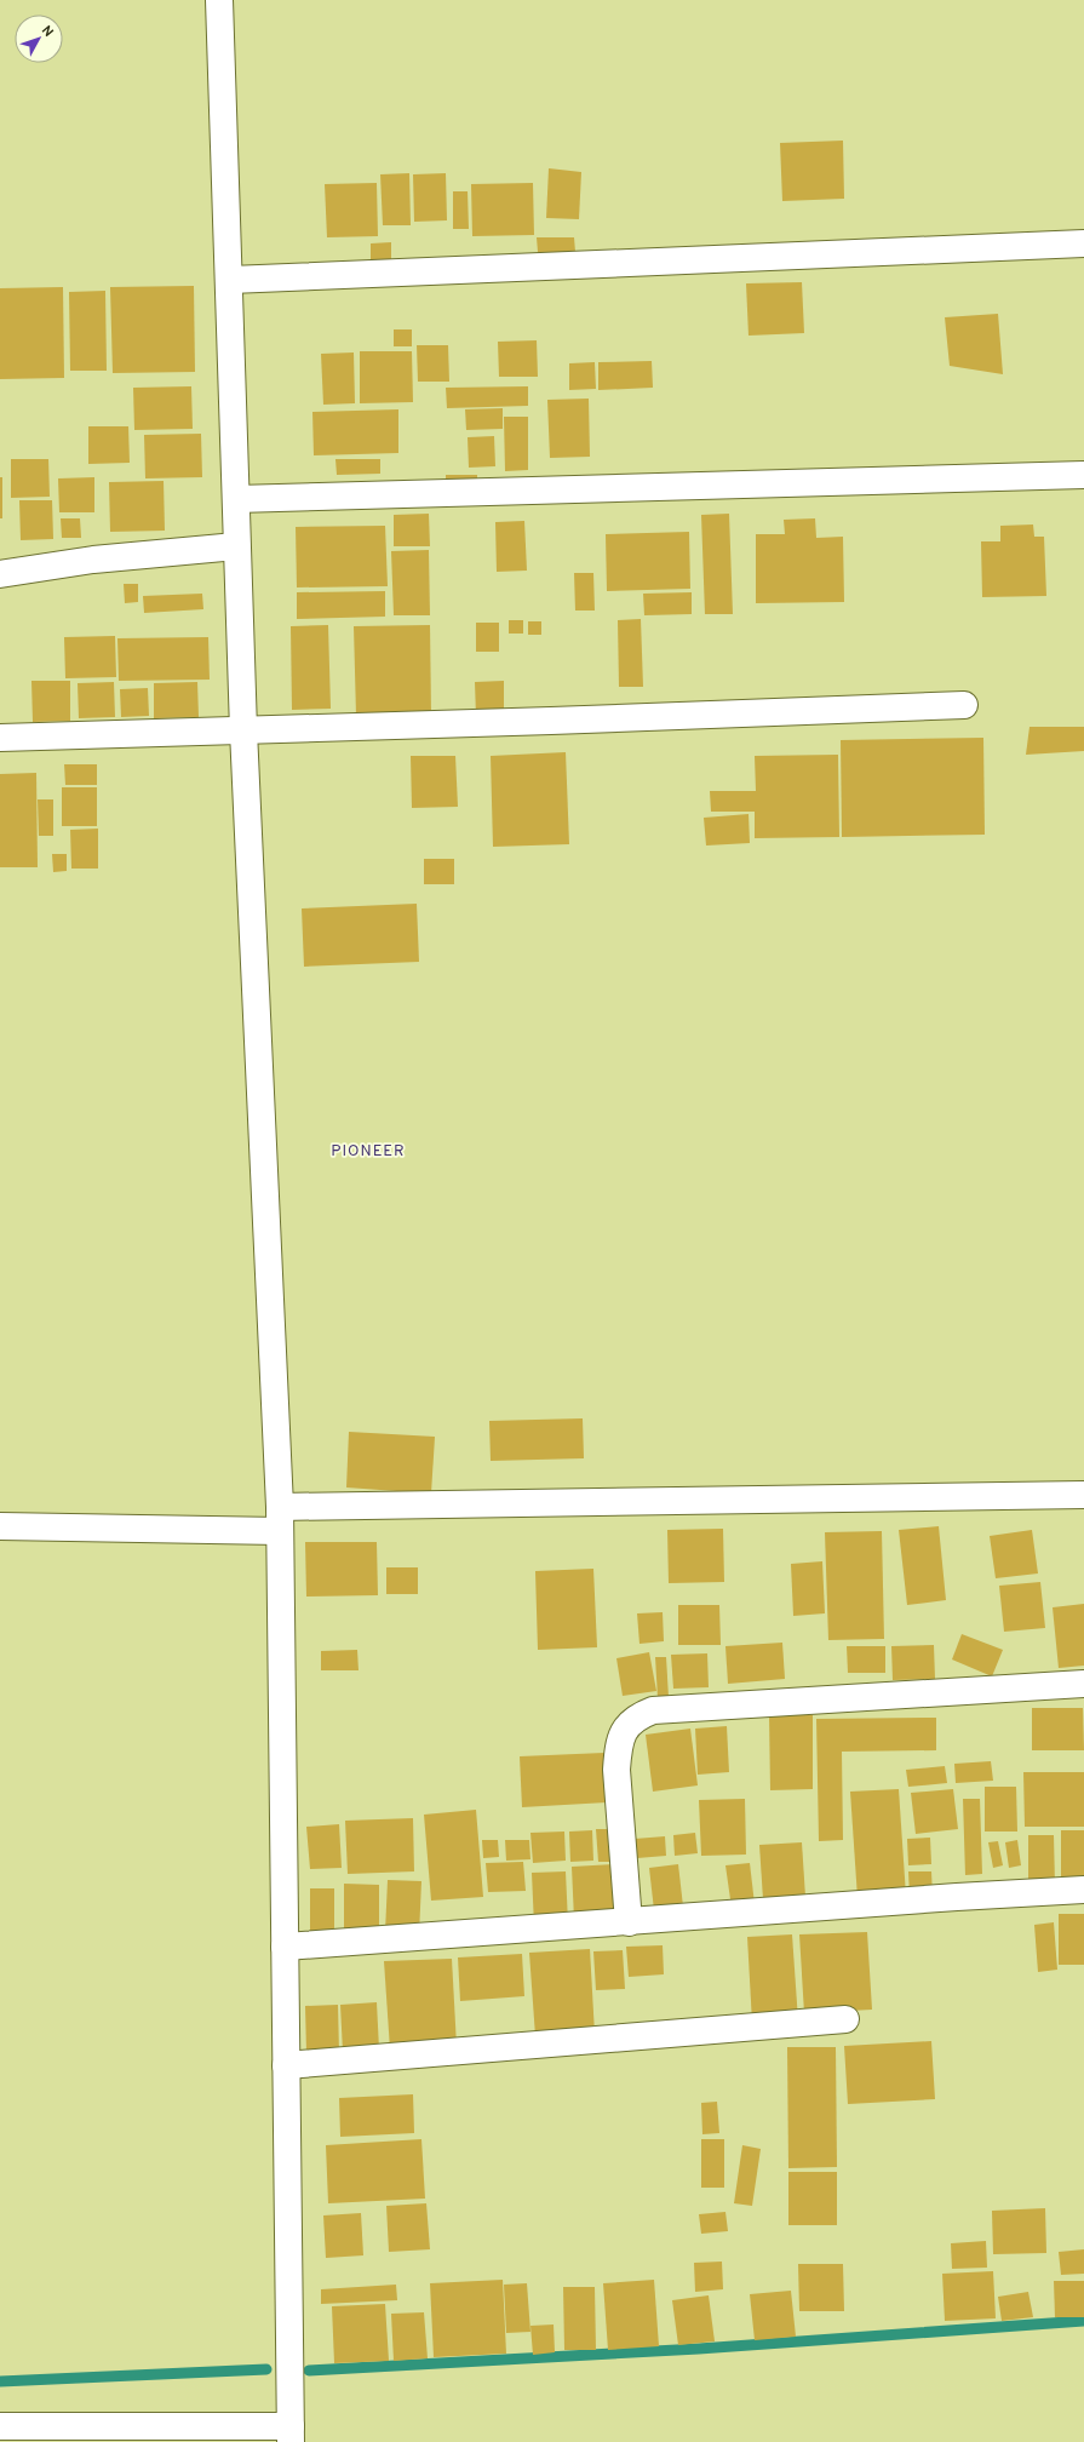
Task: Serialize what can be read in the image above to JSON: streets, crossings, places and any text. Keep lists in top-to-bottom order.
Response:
{
  "districts": ["PIONEER"],
  "north": "top right"
}
